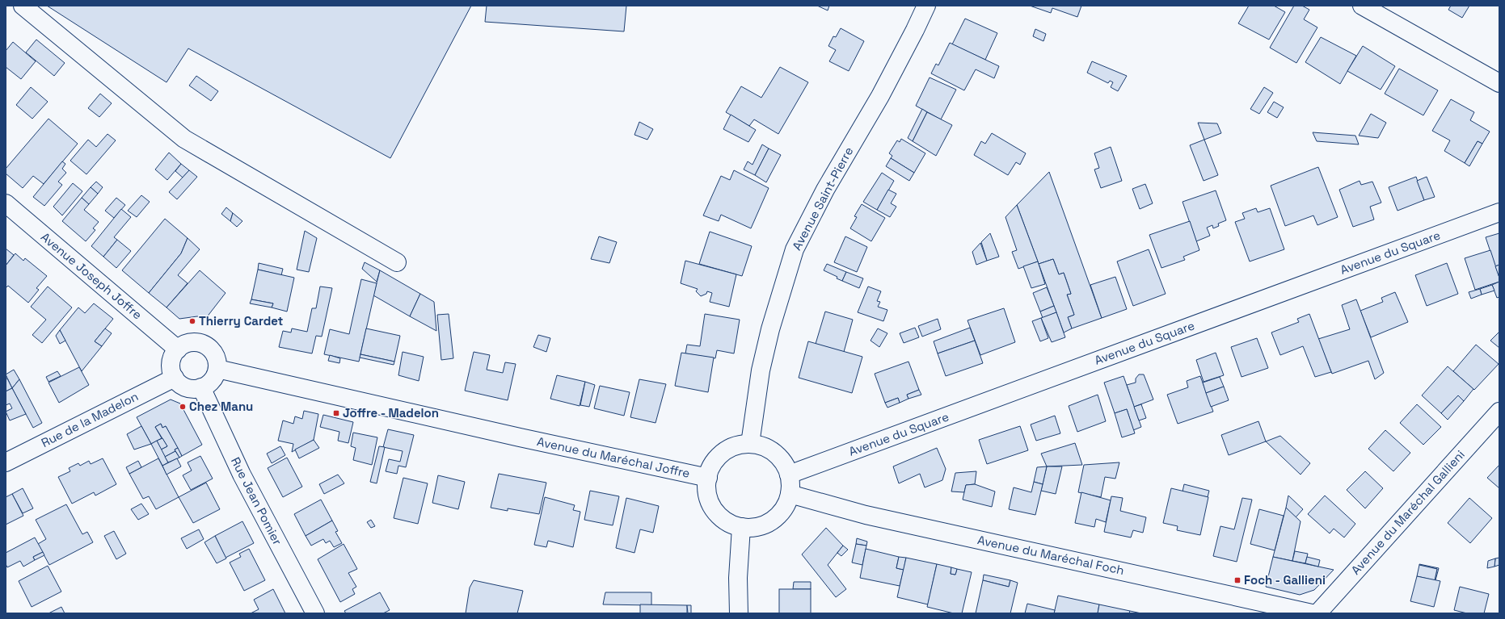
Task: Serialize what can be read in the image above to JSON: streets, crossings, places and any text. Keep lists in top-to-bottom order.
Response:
{
  "streets": {
    "street": [
      "Avenue Saint-Pierre",
      "Avenue du Square",
      "Avenue Joseph Joffre",
      "Rue de la Madelon",
      "Avenue du Maréchal Joffre",
      "Rue Jean Pomier",
      "Avenue du Maréchal Gallieni",
      "Avenue du Maréchal Foch"
    ]
  },
  "crossings": [
    ["Avenue Saint-Pierre", "Avenue du Square"],
    ["Avenue Saint-Pierre", "Avenue du Maréchal Joffre"],
    ["Avenue Saint-Pierre", "Avenue du Maréchal Foch"],
    ["Avenue du Square", "Avenue du Maréchal Joffre"],
    ["Avenue du Square", "Avenue du Maréchal Foch"],
    ["Avenue Joseph Joffre", "Rue de la Madelon"],
    ["Avenue Joseph Joffre", "Avenue du Maréchal Joffre"],
    ["Avenue Joseph Joffre", "Rue Jean Pomier"],
    ["Rue de la Madelon", "Avenue du Maréchal Joffre"],
    ["Rue de la Madelon", "Rue Jean Pomier"],
    ["Avenue du Maréchal Joffre", "Rue Jean Pomier"],
    ["Avenue du Maréchal Joffre", "Avenue du Maréchal Foch"]
  ],
  "places": {
    "other": ["Thierry Cardet", "Chez Manu"],
    "transit": ["Joffre - Madelon", "Foch - Gallieni"]
  }
}
